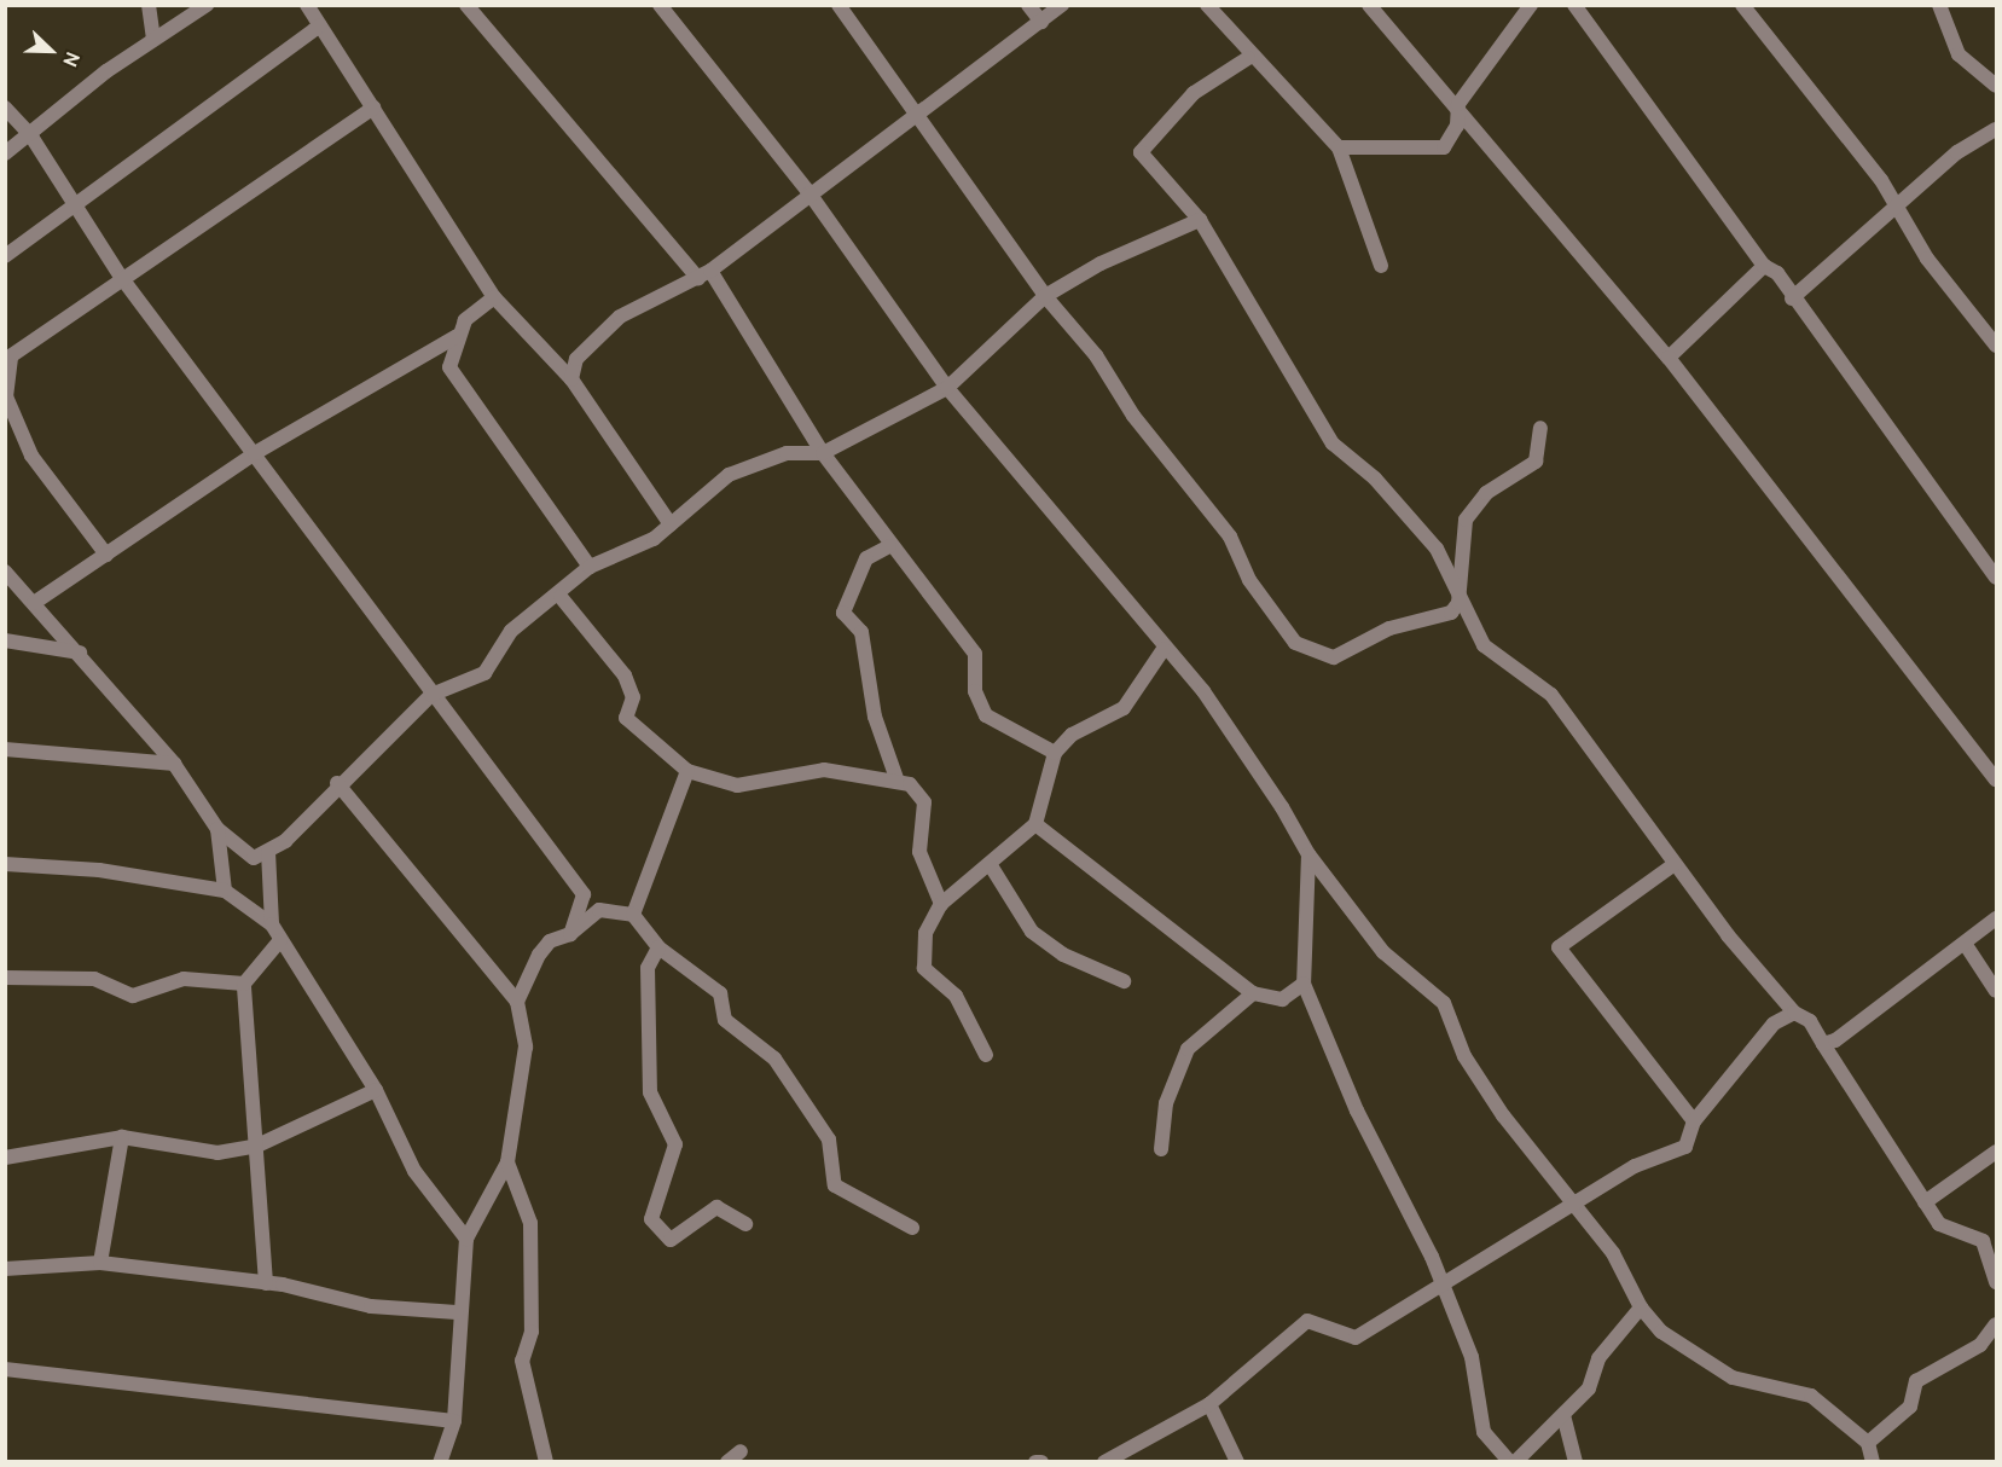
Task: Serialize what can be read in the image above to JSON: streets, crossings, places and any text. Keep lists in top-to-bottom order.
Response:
{
  "north": "bottom right"
}
